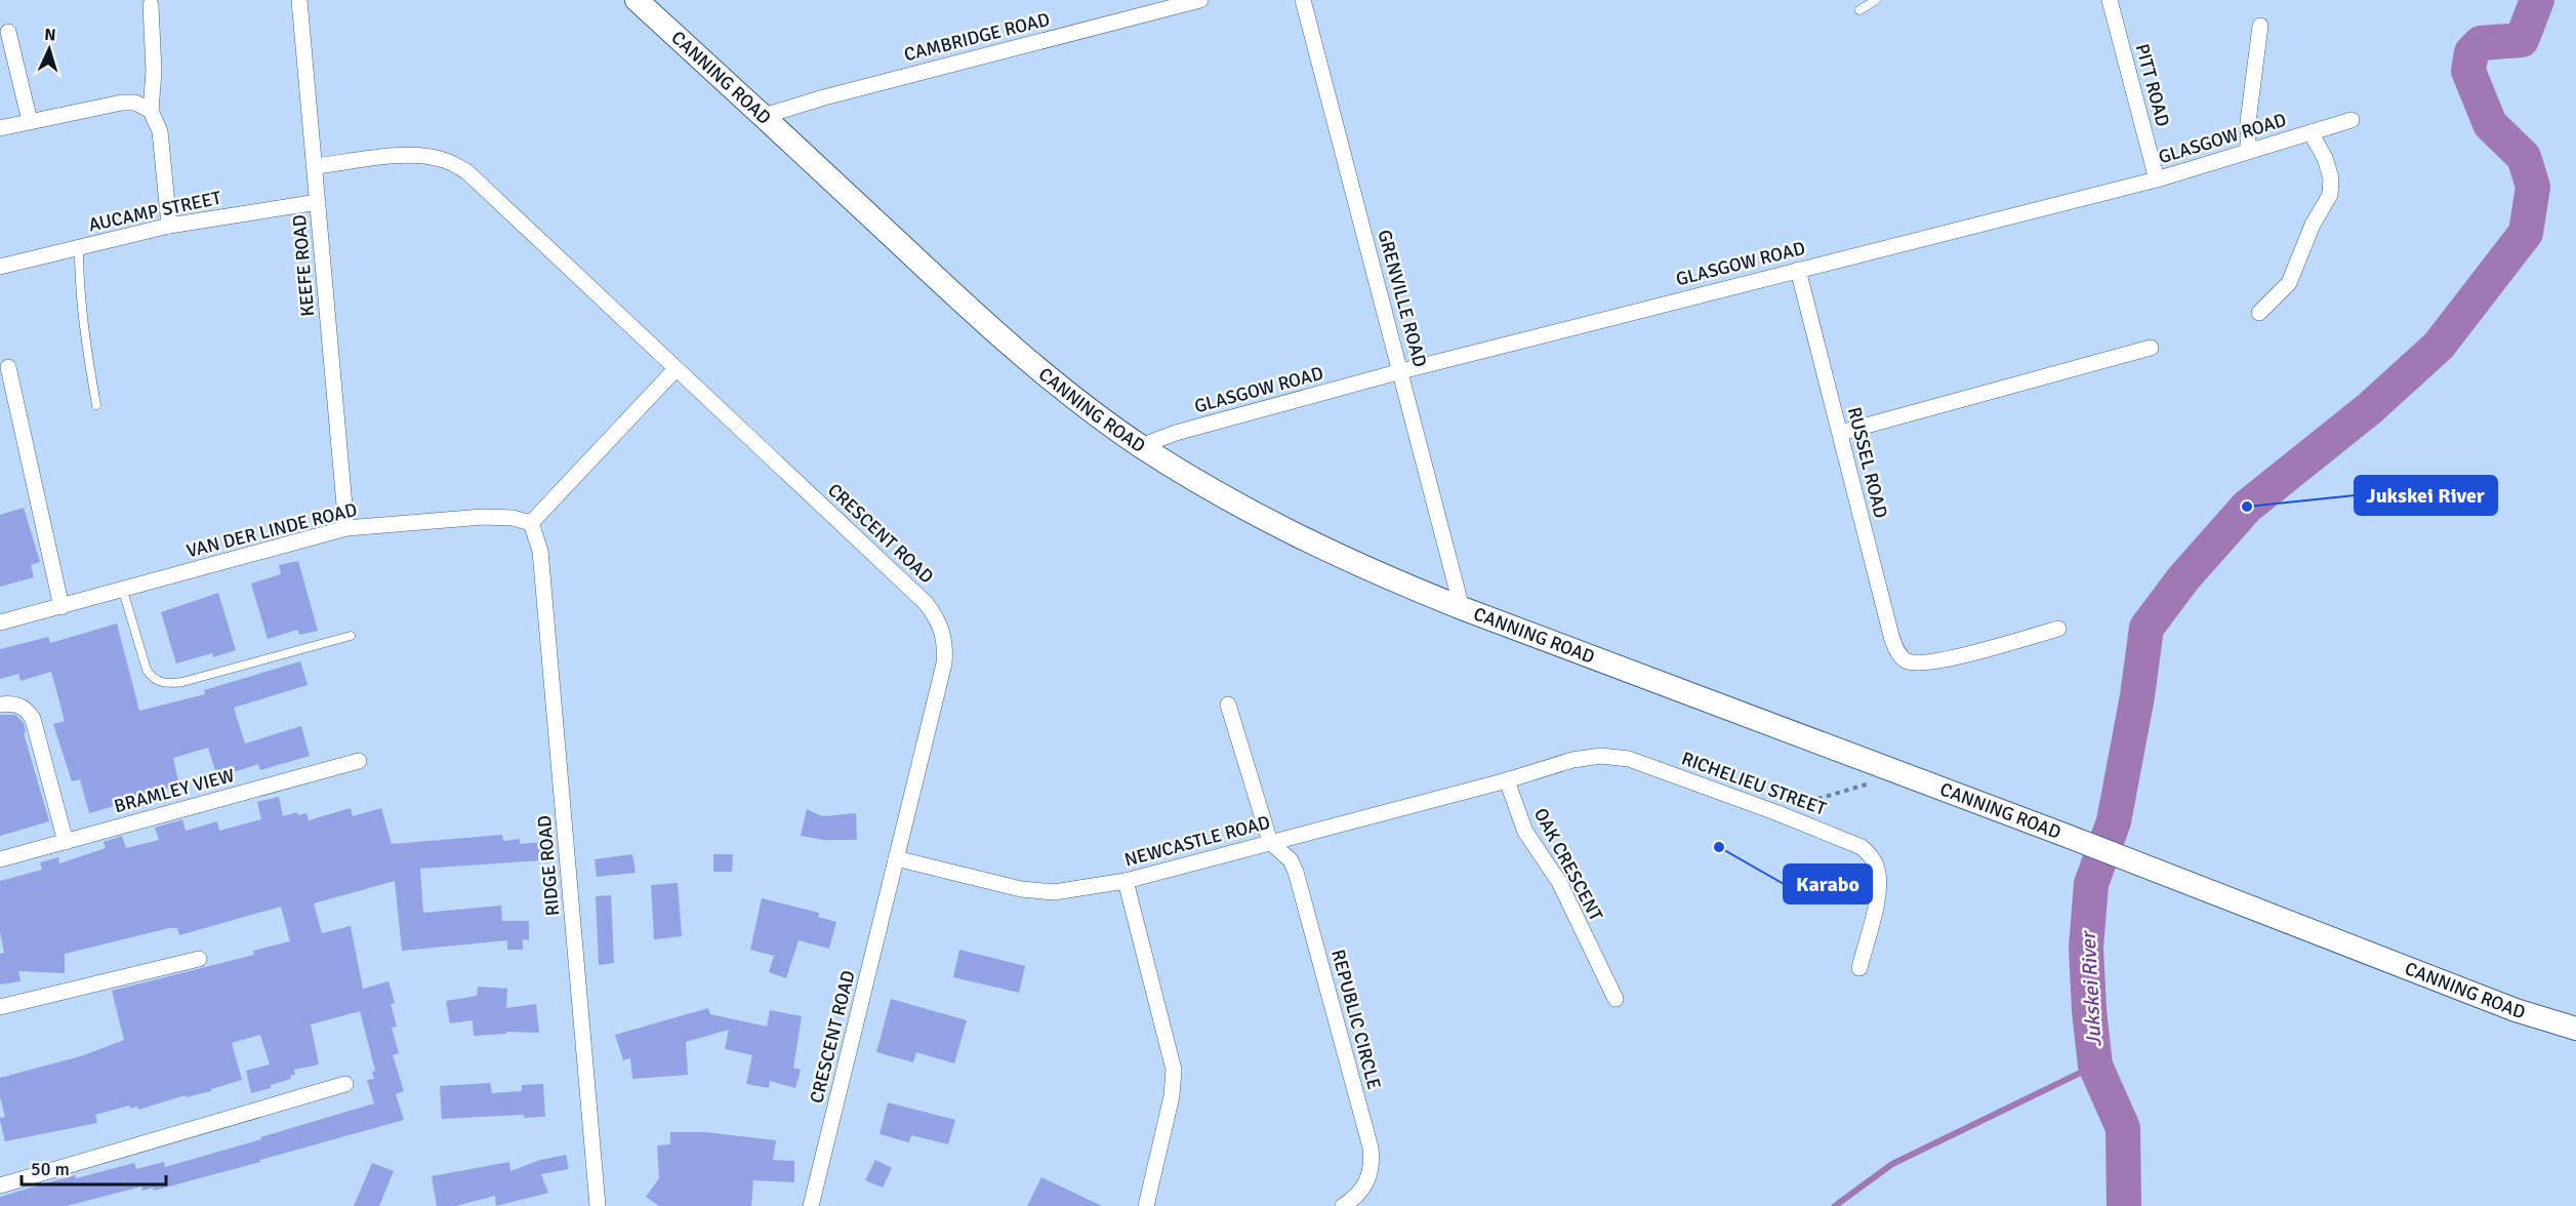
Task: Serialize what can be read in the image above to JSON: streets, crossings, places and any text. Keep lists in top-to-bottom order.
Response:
{
  "streets": {
    "main road": ["CANNING ROAD"],
    "street": [
      "CAMBRIDGE ROAD",
      "PITT ROAD",
      "GLASGOW ROAD",
      "AUCAMP STREET",
      "KEEFE ROAD",
      "GRENVILLE ROAD",
      "RUSSEL ROAD",
      "VAN DER LINDE ROAD",
      "CRESCENT ROAD",
      "RICHELIEU STREET",
      "BRAMLEY VIEW",
      "NEWCASTLE ROAD",
      "OAK CRESCENT",
      "RIDGE ROAD",
      "REPUBLIC CIRCLE"
    ]
  },
  "crossings": [
    ["CAMBRIDGE ROAD", "CANNING ROAD"],
    ["CANNING ROAD", "GLASGOW ROAD"],
    ["CANNING ROAD", "GRENVILLE ROAD"],
    ["PITT ROAD", "GLASGOW ROAD"],
    ["GLASGOW ROAD", "GRENVILLE ROAD"],
    ["GLASGOW ROAD", "RUSSEL ROAD"],
    ["AUCAMP STREET", "KEEFE ROAD"],
    ["KEEFE ROAD", "VAN DER LINDE ROAD"],
    ["KEEFE ROAD", "CRESCENT ROAD"],
    ["VAN DER LINDE ROAD", "RIDGE ROAD"],
    ["CRESCENT ROAD", "NEWCASTLE ROAD"],
    ["RICHELIEU STREET", "NEWCASTLE ROAD"],
    ["RICHELIEU STREET", "OAK CRESCENT"],
    ["NEWCASTLE ROAD", "OAK CRESCENT"],
    ["NEWCASTLE ROAD", "REPUBLIC CIRCLE"]
  ],
  "water": ["Jukskei River"],
  "places": ["Jukskei River", "Karabo"],
  "scale_bar": "50 m",
  "north": "top"
}
